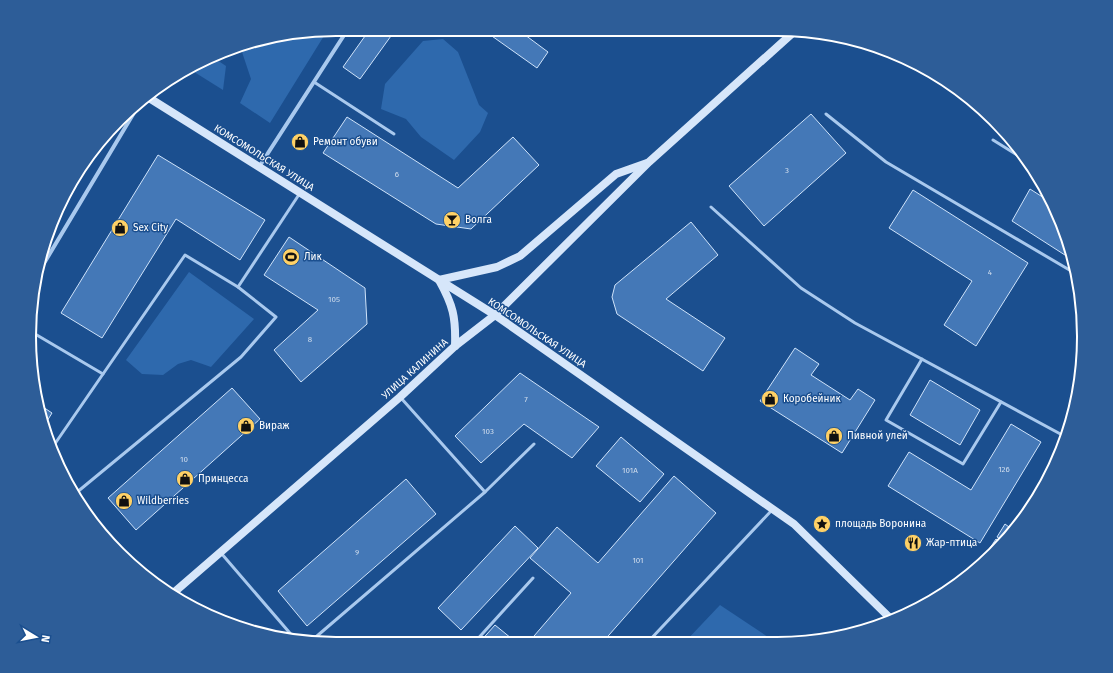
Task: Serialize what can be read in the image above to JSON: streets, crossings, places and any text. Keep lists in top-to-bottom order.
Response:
{
  "streets": {
    "main road": ["КОМСОМОЛЬСКАЯ УЛИЦА", "УЛИЦА КАЛИНИНА"]
  },
  "crossings": [
    ["КОМСОМОЛЬСКАЯ УЛИЦА", "УЛИЦА КАЛИНИНА"]
  ],
  "places": {
    "shop": [
      "Ремонт обуви",
      "Sex City",
      "Коробейник",
      "Вираж",
      "Пивной улей",
      "Принцесса",
      "Wildberries"
    ],
    "bar": ["Волга"],
    "sports": ["Лик"],
    "place": ["площадь Воронина"],
    "restaurant": ["Жар-птица"]
  },
  "house_numbers": [
    "3",
    "6",
    "4",
    "105",
    "8",
    "7",
    "103",
    "10",
    "126",
    "101А",
    "9",
    "101"
  ],
  "north": "right"
}
